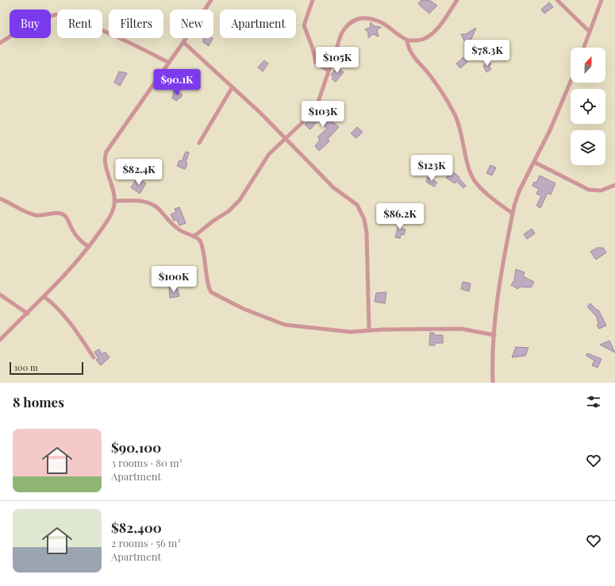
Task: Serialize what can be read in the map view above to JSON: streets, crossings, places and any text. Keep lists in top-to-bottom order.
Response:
{
  "scale_bar": "100 m",
  "north": "top",
  "page": {
    "chip": [
      "Buy",
      "Rent",
      "Filters",
      "New",
      "Apartment"
    ],
    "price": [
      "$78.3K",
      "$105K",
      "$90.1K",
      "$103K",
      "$123K",
      "$82.4K",
      "$86.2K",
      "$100K"
    ],
    "scale": "100 m",
    "heading": "8 homes",
    "list": [
      {
        "name": "$90,100",
        "note": "3 rooms · 80 m² · Apartment"
      },
      {
        "name": "$82,400",
        "note": "2 rooms · 56 m² · Apartment"
      }
    ]
  }
}
